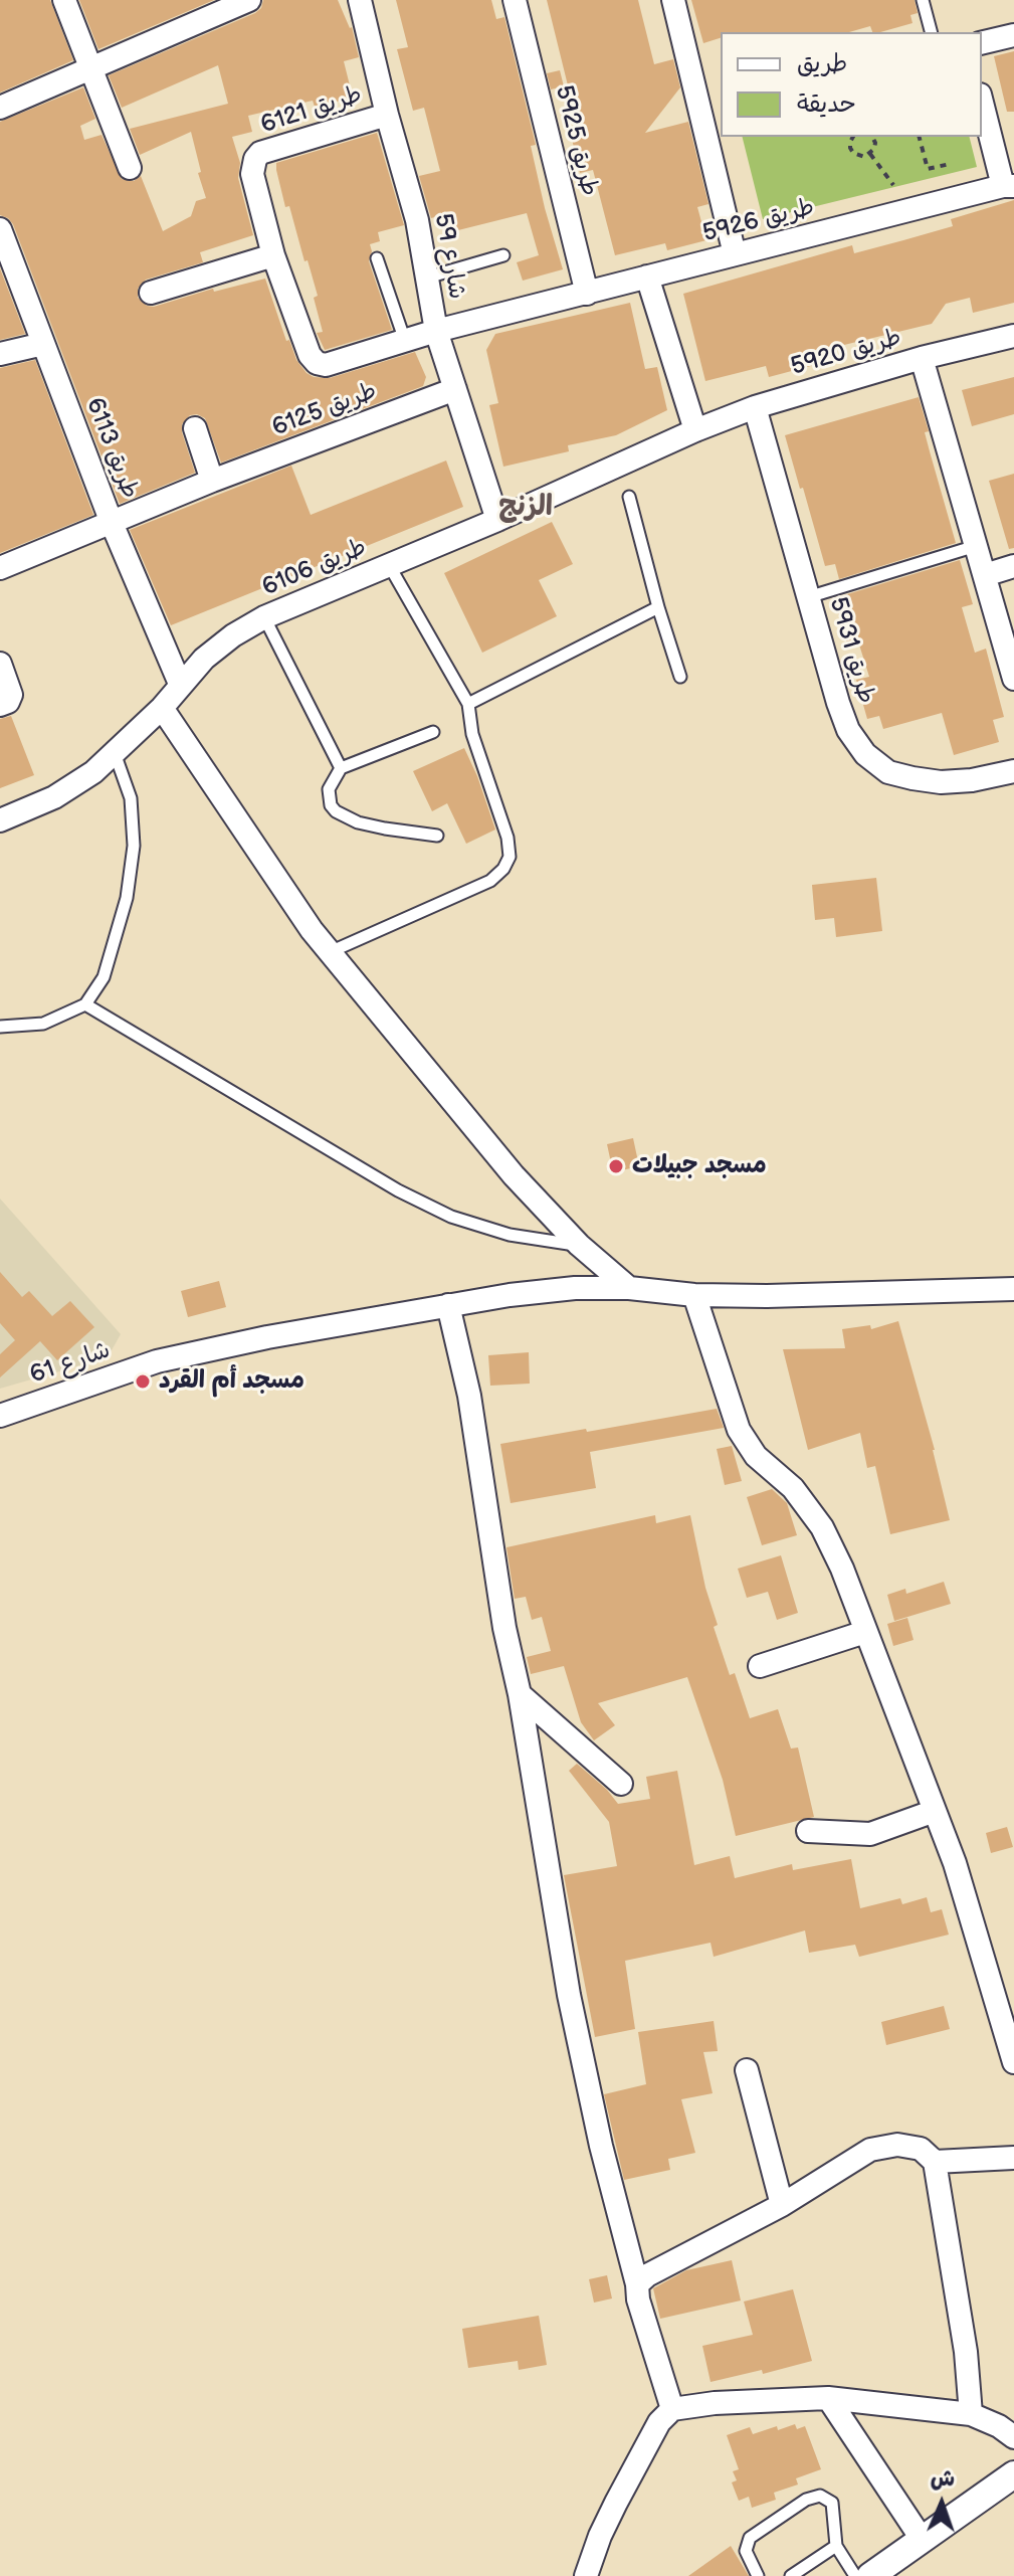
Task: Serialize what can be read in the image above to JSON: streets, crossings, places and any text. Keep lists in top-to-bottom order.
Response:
{
  "streets": {
    "street": [
      "طريق 6121",
      "طريق 5925",
      "طريق 5926",
      "شارع 59",
      "طريق 5920",
      "طريق 6125",
      "طريق 6113",
      "طريق 6106",
      "طريق 5931",
      "شارع 61"
    ]
  },
  "crossings": [
    ["طريق 6121", "طريق 5926"],
    ["طريق 6121", "شارع 59"],
    ["طريق 5925", "طريق 5926"],
    ["طريق 5926", "شارع 59"],
    ["شارع 59", "طريق 6125"],
    ["شارع 59", "طريق 6106"],
    ["طريق 5920", "طريق 6106"],
    ["طريق 5920", "طريق 5931"],
    ["طريق 6125", "طريق 6113"],
    ["طريق 6113", "طريق 6106"]
  ],
  "districts": ["الزنج"],
  "places": ["مسجد جبيلات", "مسجد أم القرد"],
  "legend": ["طريق", "حديقة"],
  "north": "top"
}
